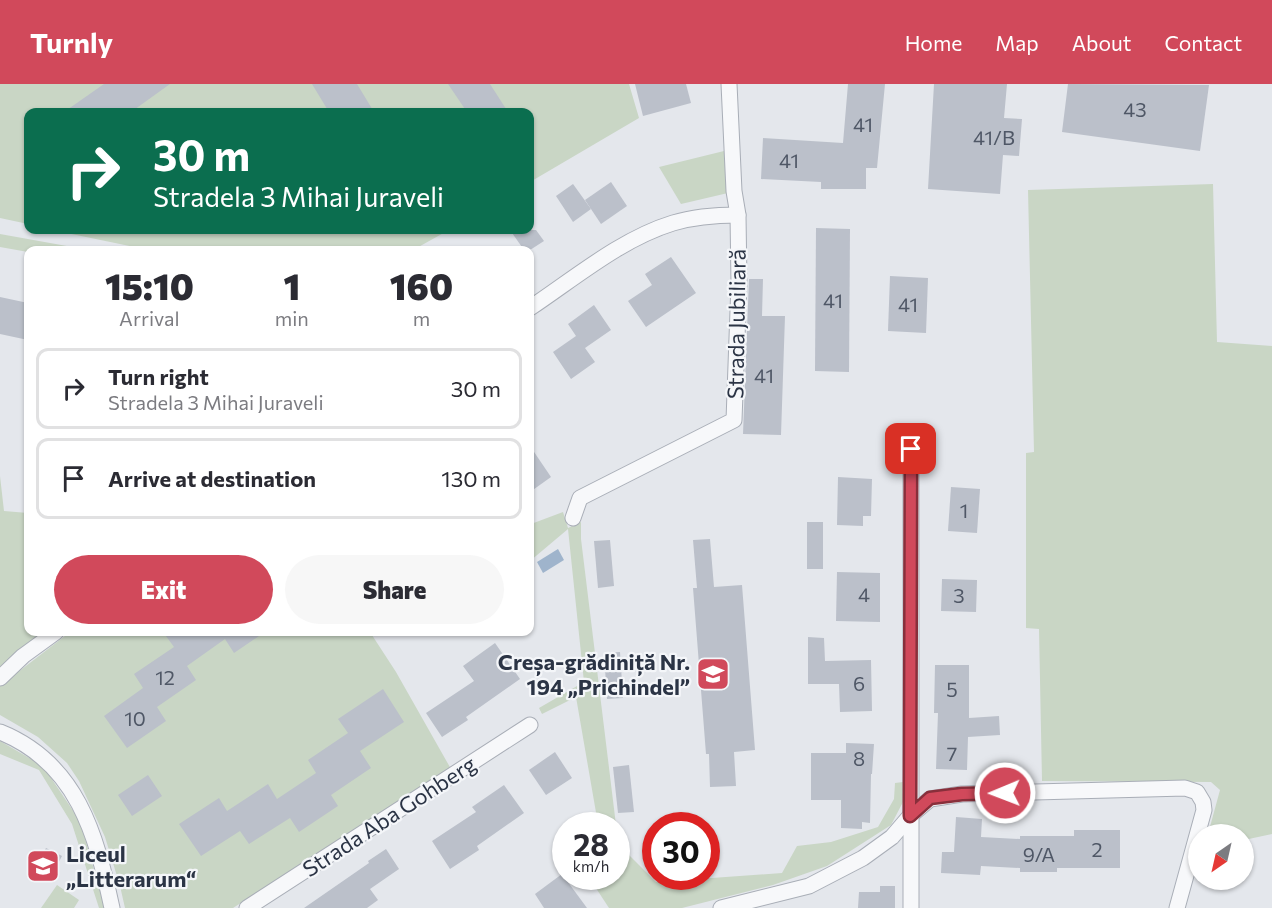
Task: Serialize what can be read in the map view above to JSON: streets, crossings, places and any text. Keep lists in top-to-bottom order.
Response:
{
  "streets": {
    "street": ["Strada Jubiliară", "Strada Aba Gohberg"]
  },
  "places": {
    "school or university": ["Creșa-grădiniță Nr. 194 „Prichindel”", "Liceul „Litterarum“"]
  },
  "house_numbers": [
    "43",
    "41",
    "41/B",
    "41",
    "41",
    "41",
    "41",
    "1",
    "4",
    "3",
    "12",
    "6",
    "5",
    "10",
    "7",
    "8",
    "2",
    "9/A"
  ],
  "north": "bottom left",
  "page": {
    "header": "Turnly",
    "nav": [
      "Home",
      "Map",
      "About",
      "Contact"
    ],
    "turn": ["30 m", "Stradela 3 Mihai Juraveli"],
    "eta": [
      "15:10",
      "Arrival",
      "1",
      "min",
      "160",
      "m"
    ],
    "list": [
      {
        "name": "Turn right",
        "note": "Stradela 3 Mihai Juraveli",
        "value": "30 m"
      },
      {
        "name": "Arrive at destination",
        "value": "130 m"
      }
    ],
    "buttons": ["Exit", "Share"],
    "speed": "28 km/h",
    "limit": "30"
  }
}
